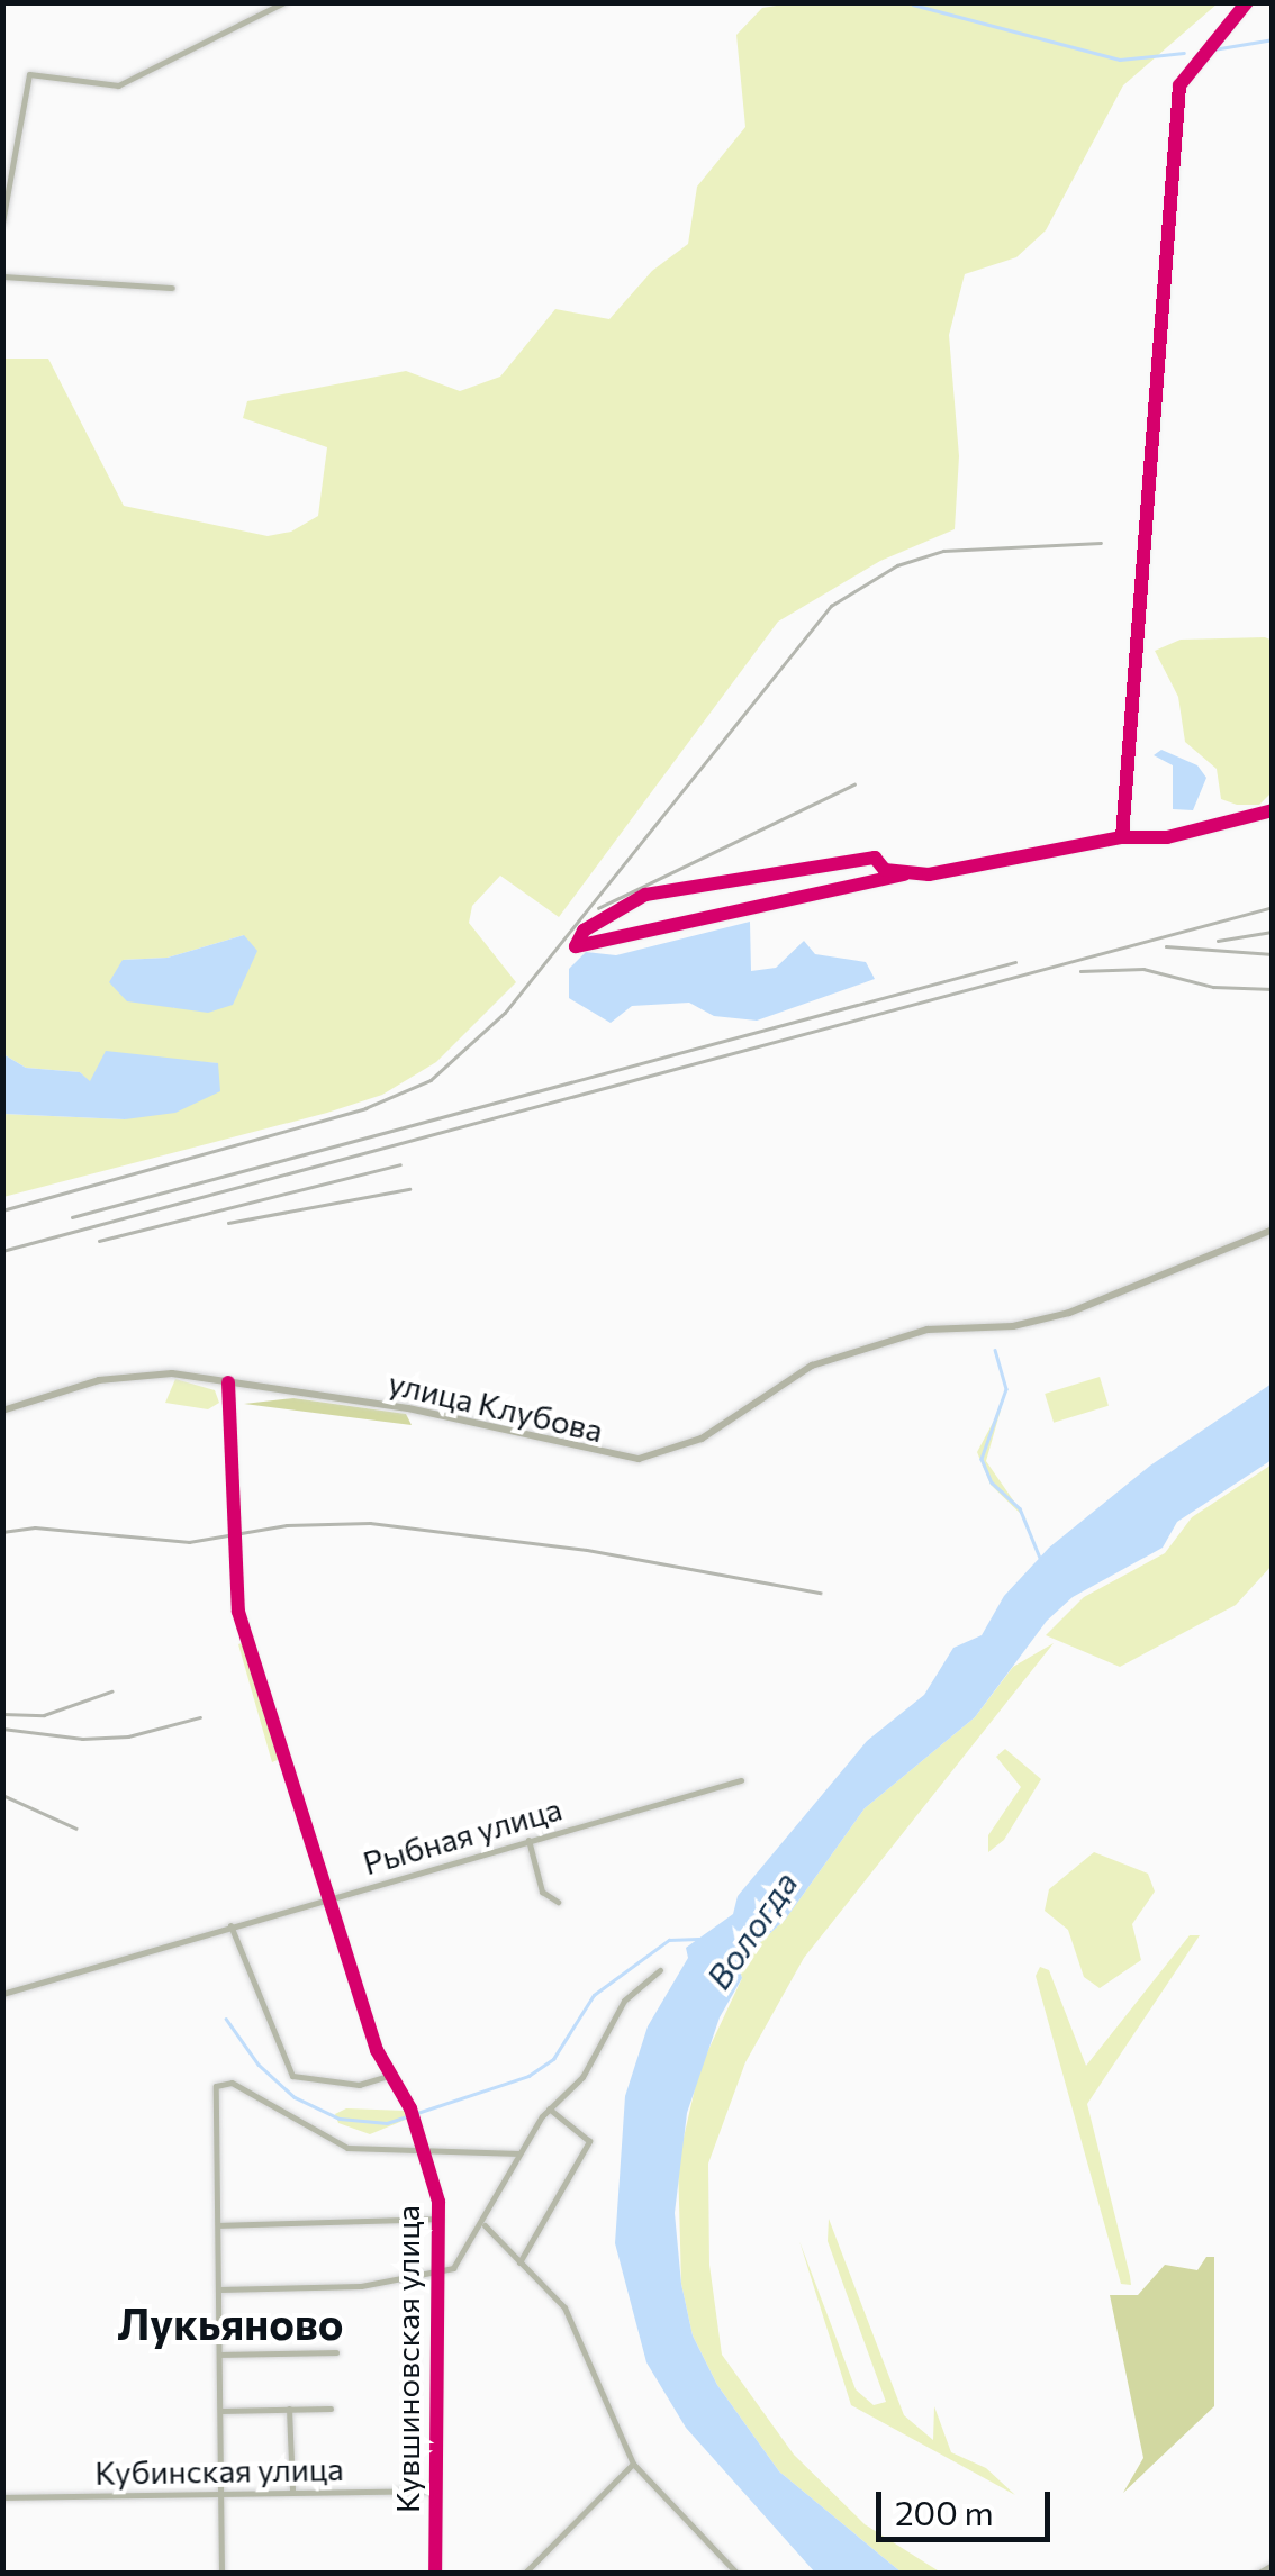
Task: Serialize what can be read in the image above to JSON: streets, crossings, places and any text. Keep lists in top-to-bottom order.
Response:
{
  "streets": {
    "main road": ["улица Клубова"],
    "street": ["Рыбная улица", "Кувшиновская улица", "Кубинская улица"]
  },
  "crossings": [
    ["улица Клубова", "Кувшиновская улица"],
    ["Рыбная улица", "Кувшиновская улица"],
    ["Кувшиновская улица", "Кубинская улица"]
  ],
  "districts": ["Лукьяново"],
  "water": ["Вологда"],
  "scale_bar": "200 m"
}
